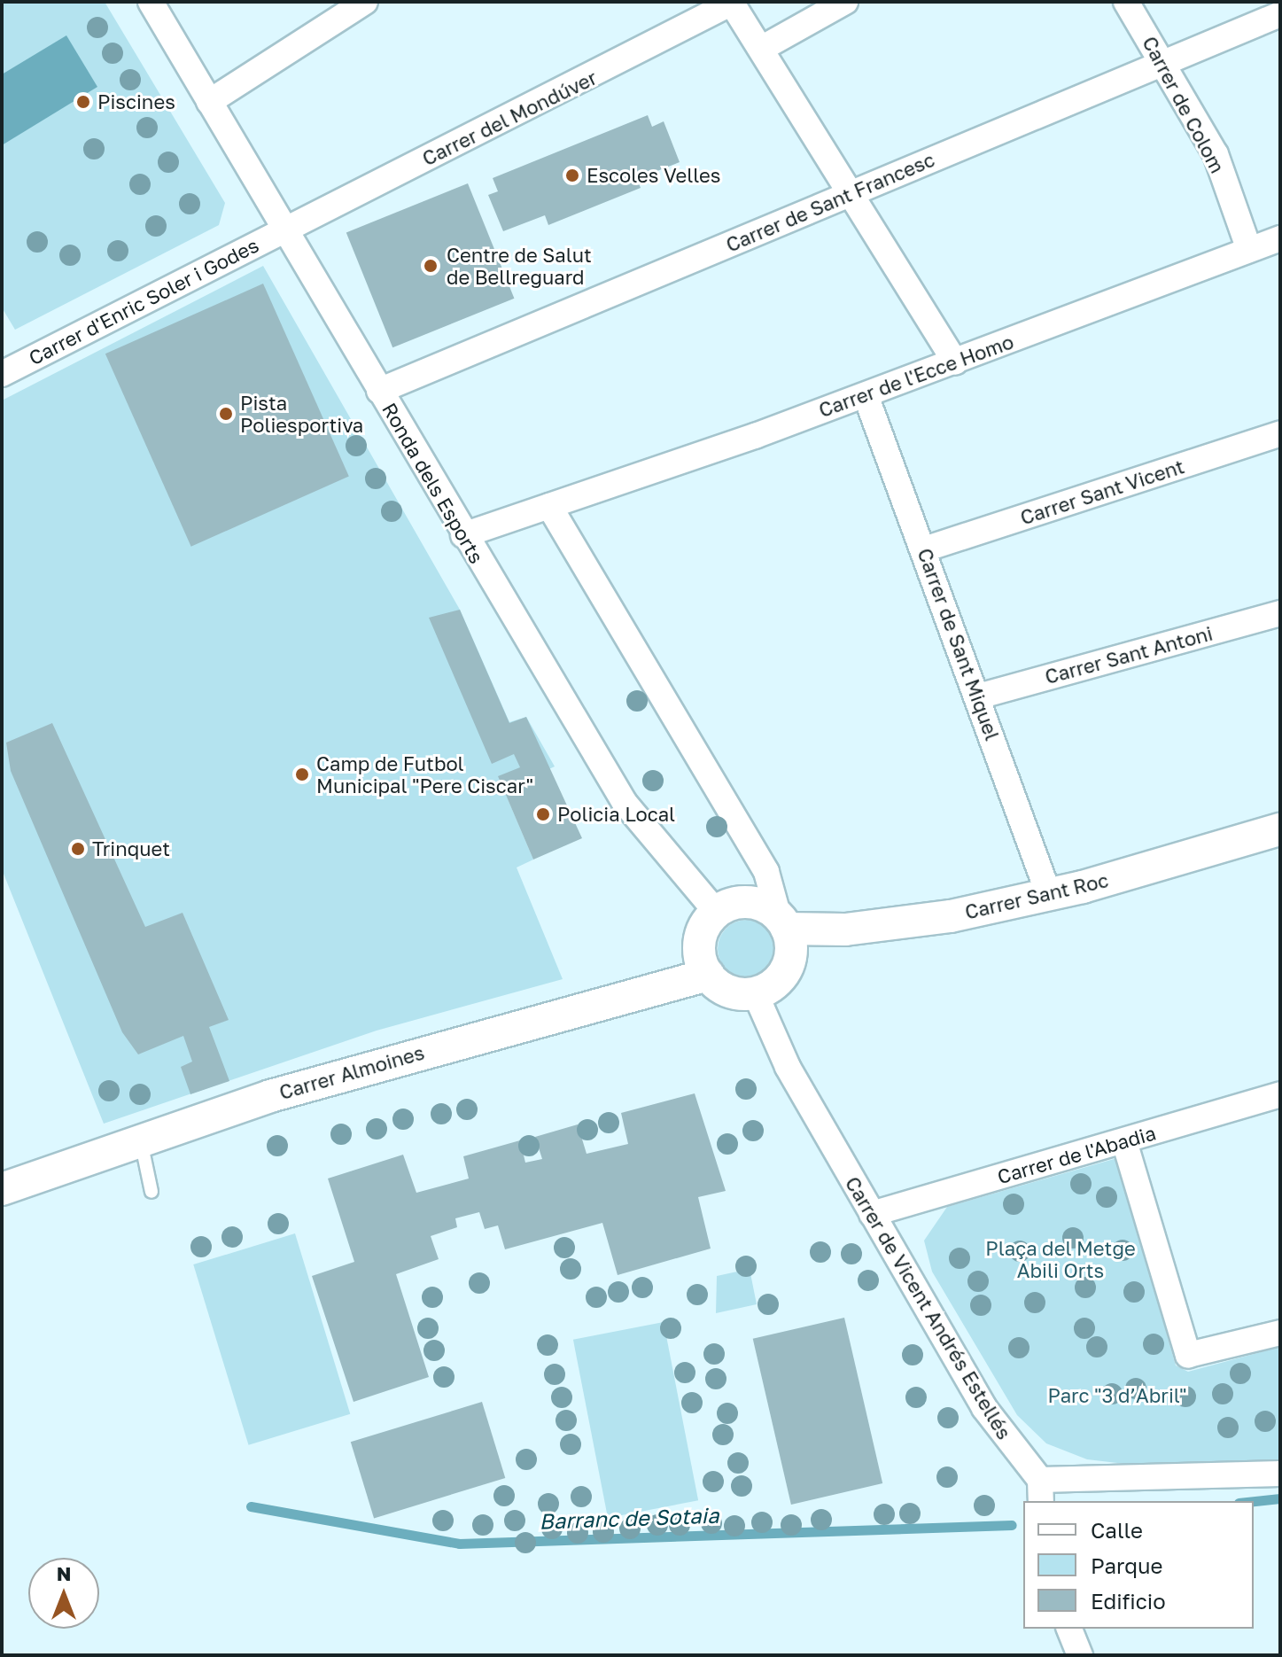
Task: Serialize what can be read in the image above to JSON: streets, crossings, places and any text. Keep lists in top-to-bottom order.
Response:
{
  "streets": {
    "street": [
      "Carrer de Colom",
      "Carrer del Mondúver",
      "Carrer de Sant Francesc",
      "Carrer d'Enric Soler i Godes",
      "Carrer de l'Ecce Homo",
      "Ronda dels Esports",
      "Carrer Sant Vicent",
      "Carrer de Sant Miquel",
      "Carrer Sant Antoni",
      "Carrer Sant Roc",
      "Carrer Almoines",
      "Carrer de l'Abadia",
      "Carrer de Vicent Andrés Estellés"
    ]
  },
  "crossings": [
    ["Carrer de Colom", "Carrer de Sant Francesc"],
    ["Carrer de Colom", "Carrer de l'Ecce Homo"],
    ["Carrer del Mondúver", "Carrer d'Enric Soler i Godes"],
    ["Carrer del Mondúver", "Ronda dels Esports"],
    ["Carrer de Sant Francesc", "Ronda dels Esports"],
    ["Carrer d'Enric Soler i Godes", "Ronda dels Esports"],
    ["Carrer de l'Ecce Homo", "Ronda dels Esports"],
    ["Carrer de l'Ecce Homo", "Carrer de Sant Miquel"],
    ["Ronda dels Esports", "Carrer Sant Roc"],
    ["Ronda dels Esports", "Carrer Almoines"],
    ["Ronda dels Esports", "Carrer de Vicent Andrés Estellés"],
    ["Carrer Sant Vicent", "Carrer de Sant Miquel"],
    ["Carrer de Sant Miquel", "Carrer Sant Antoni"],
    ["Carrer de Sant Miquel", "Carrer Sant Roc"],
    ["Carrer Sant Roc", "Carrer Almoines"],
    ["Carrer Sant Roc", "Carrer de Vicent Andrés Estellés"],
    ["Carrer Almoines", "Carrer de Vicent Andrés Estellés"],
    ["Carrer de l'Abadia", "Carrer de Vicent Andrés Estellés"]
  ],
  "water": ["Barranc de Sotaia"],
  "parks": ["Plaça del Metge Abili Orts", "Parc \"3 d’Abril\""],
  "places": [
    "Piscines",
    "Escoles Velles",
    "Centre de Salut de Bellreguard",
    "Pista Poliesportiva",
    "Camp de Futbol Municipal \"Pere Ciscar\"",
    "Policia Local",
    "Trinquet"
  ],
  "legend": ["Calle", "Parque", "Edificio"],
  "north": "top"
}
